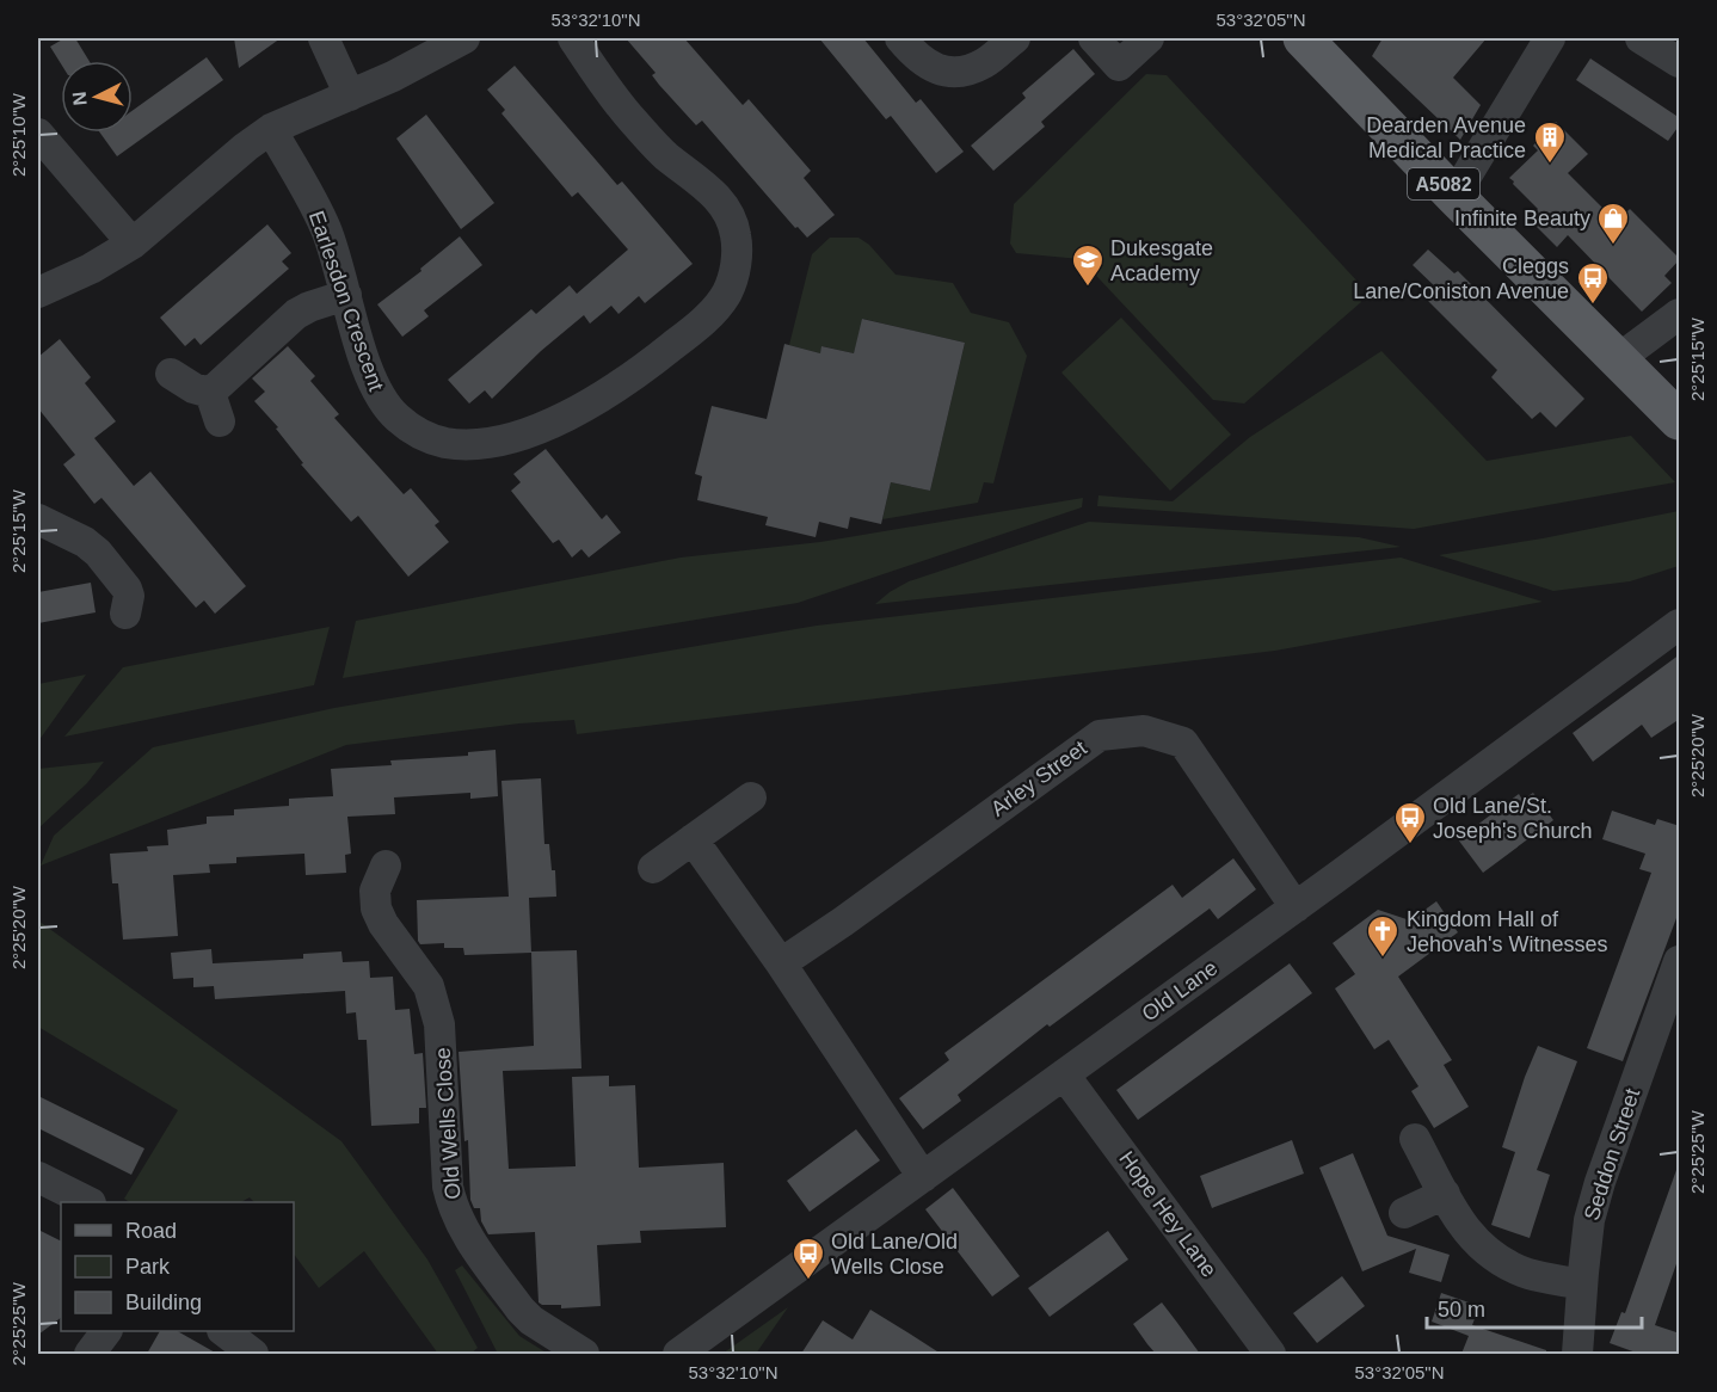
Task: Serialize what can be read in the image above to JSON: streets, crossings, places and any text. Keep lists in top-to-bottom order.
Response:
{
  "streets": {
    "main road": ["A5082"],
    "street": [
      "Earlesdon Crescent",
      "Arley Street",
      "Old Lane",
      "Old Wells Close",
      "Seddon Street",
      "Hope Hey Lane"
    ]
  },
  "crossings": [
    ["Arley Street", "Old Lane"],
    ["Old Lane", "Hope Hey Lane"]
  ],
  "places": {
    "building": ["Dearden Avenue Medical Practice"],
    "shop": ["Infinite Beauty"],
    "school or university": ["Dukesgate Academy"],
    "bus stop": ["Cleggs Lane/Coniston Avenue", "Old Lane/St. Joseph's Church", "Old Lane/Old Wells Close"],
    "church": ["Kingdom Hall of Jehovah's Witnesses"]
  },
  "legend": ["Road", "Park", "Building"],
  "scale_bar": "50 m",
  "north": "left",
  "coordinates": [
    "53°32'10\"N",
    "53°32'05\"N",
    "2°25'10\"W",
    "2°25'15\"W",
    "2°25'20\"W",
    "2°25'25\"W"
  ]
}
